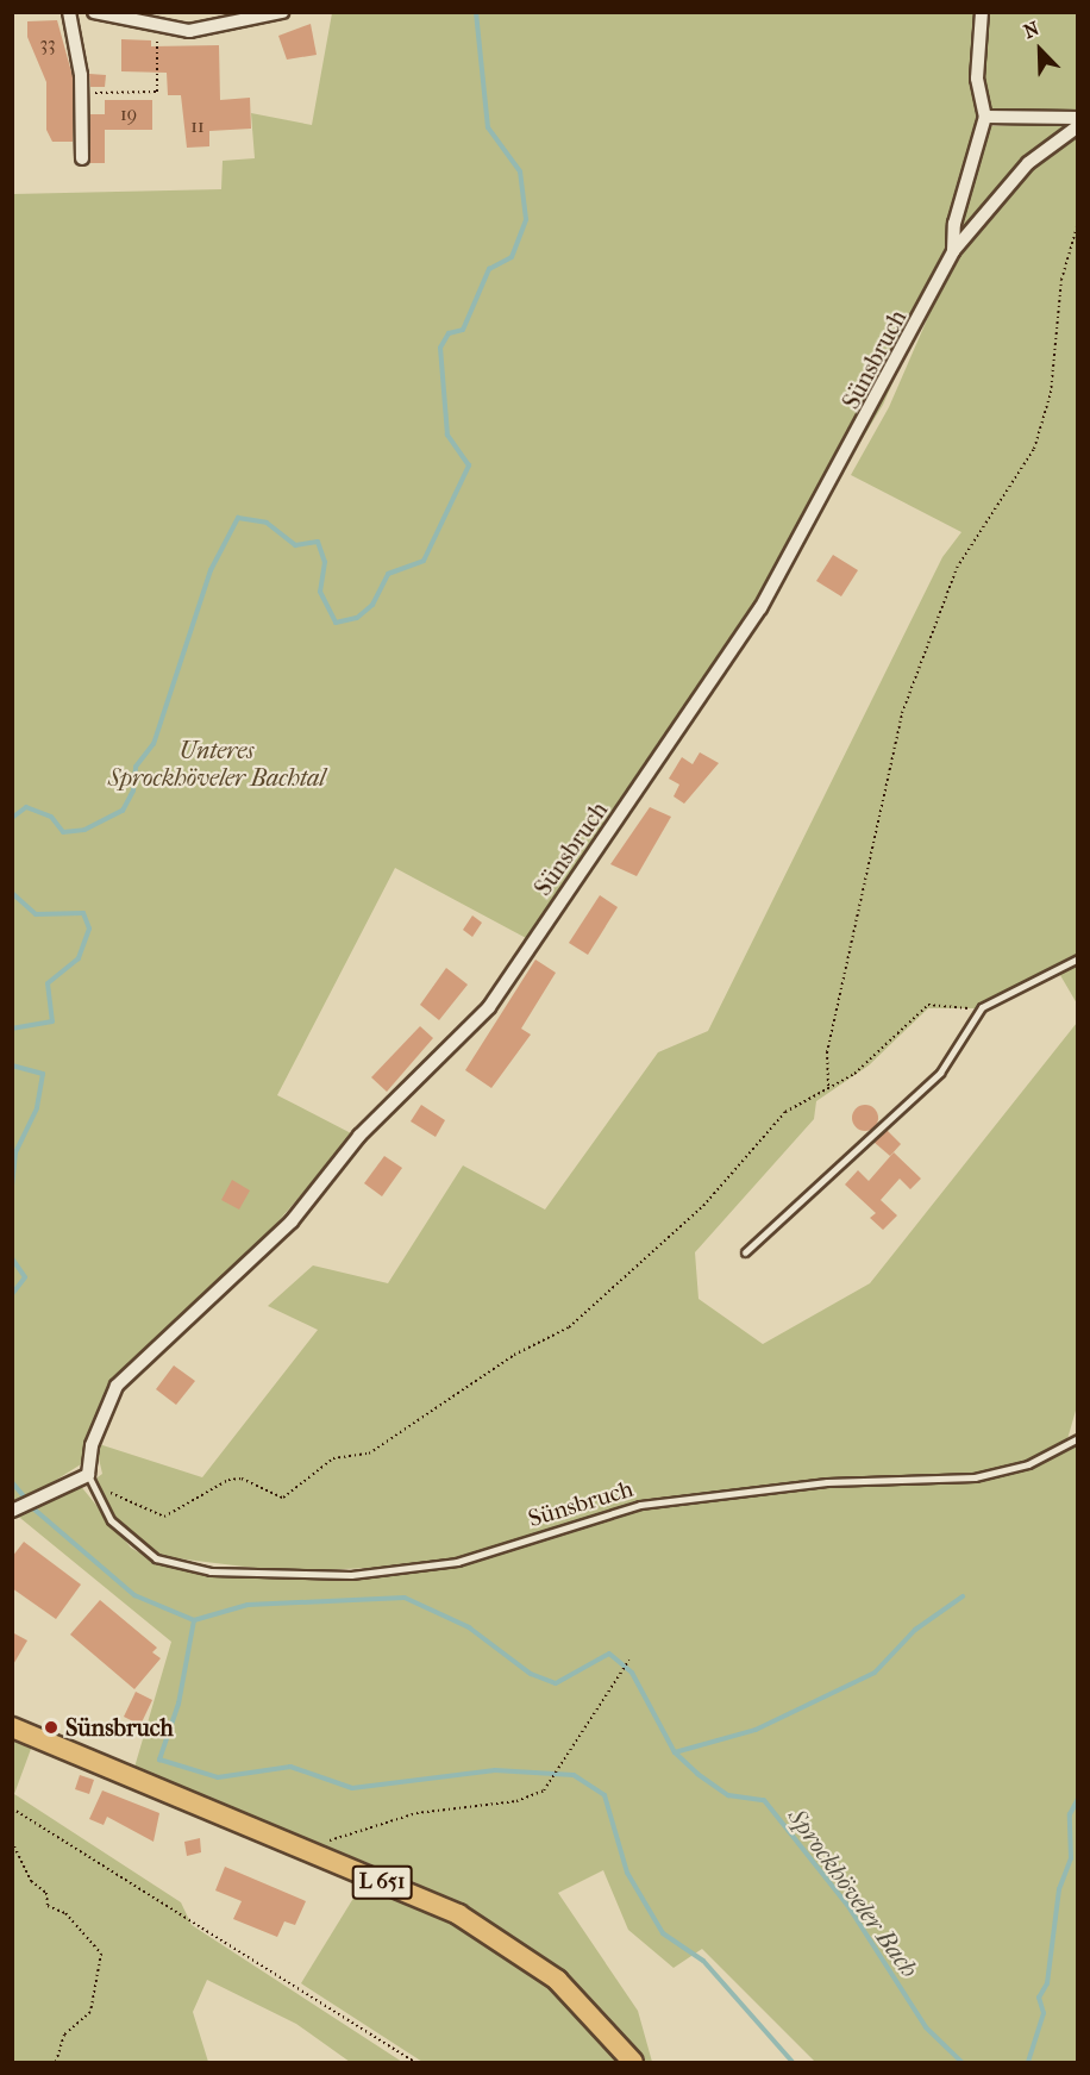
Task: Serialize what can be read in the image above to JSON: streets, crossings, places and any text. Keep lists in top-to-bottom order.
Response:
{
  "streets": {
    "main road": ["L 651"],
    "street": ["Sünsbruch"]
  },
  "water": ["Sprockhöveler Bach"],
  "parks": ["Unteres Sprockhöveler Bachtal"],
  "places": ["Sünsbruch"],
  "house_numbers": ["33", "19", "11"],
  "north": "top left"
}
